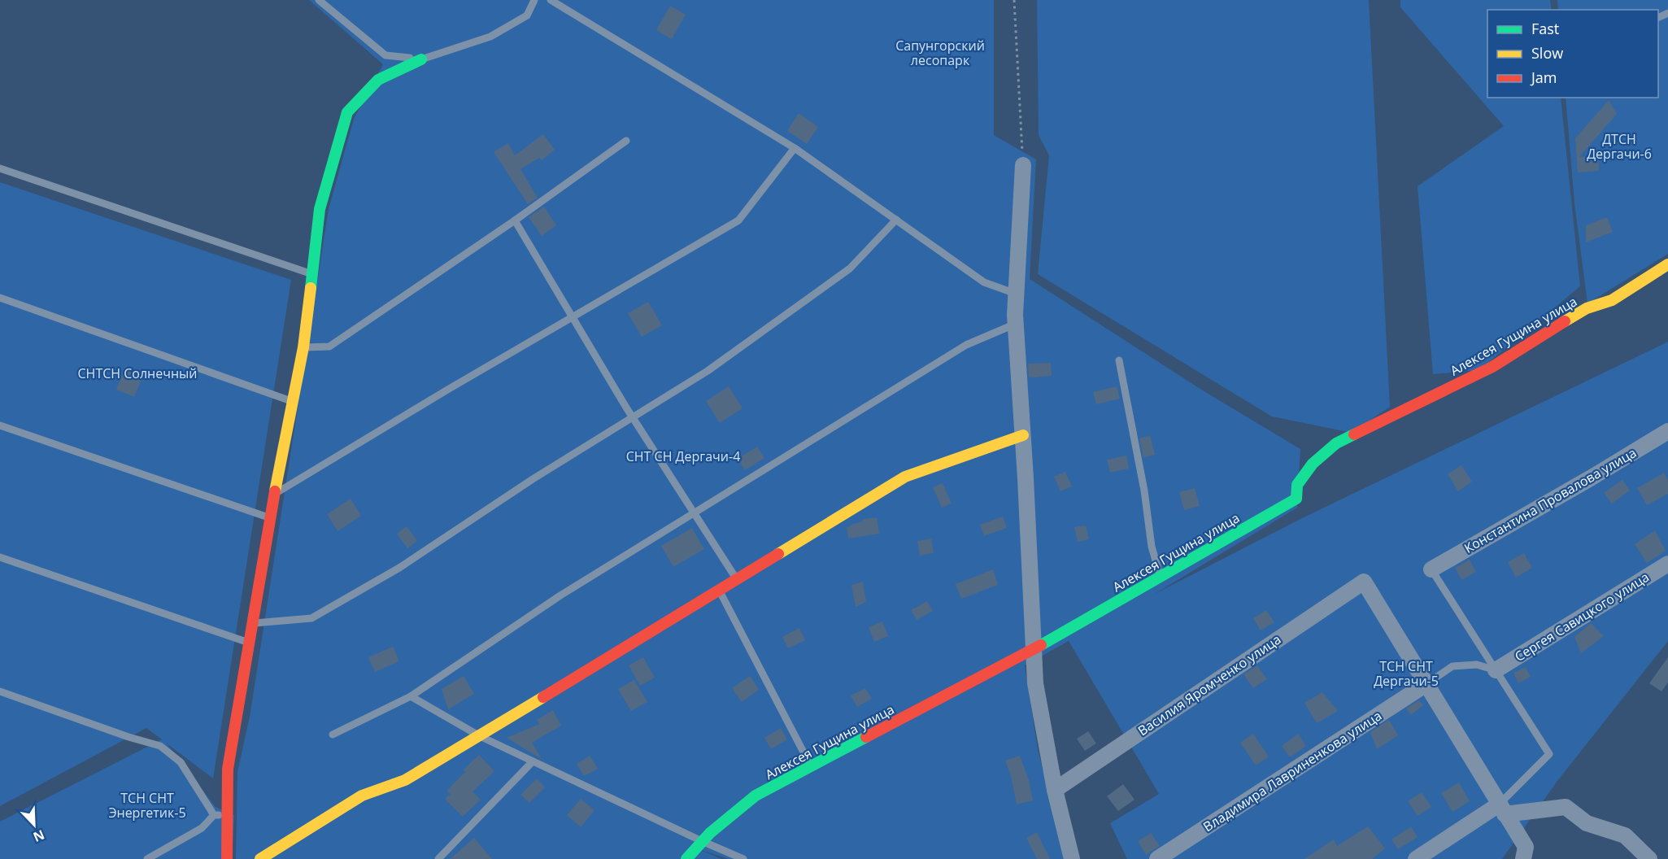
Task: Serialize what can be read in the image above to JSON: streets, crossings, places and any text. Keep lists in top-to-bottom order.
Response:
{
  "streets": {
    "street": [
      "Алексея Гущина улица",
      "Константина Провалова улица",
      "Сергея Савицкого улица",
      "Василия Яромченко улица",
      "Владимира Лавриненкова улица"
    ]
  },
  "crossings": [
    ["Василия Яромченко улица", "Владимира Лавриненкова улица"]
  ],
  "parks": [
    "Сапунгорский лесопарк",
    "ДТСН Дергачи-6",
    "СНТСН Солнечный",
    "СНТ СН Дергачи-4",
    "ТСН СНТ Дергачи-5",
    "ТСН СНТ Энергетик-5"
  ],
  "legend": ["Fast", "Slow", "Jam"],
  "north": "bottom right"
}
